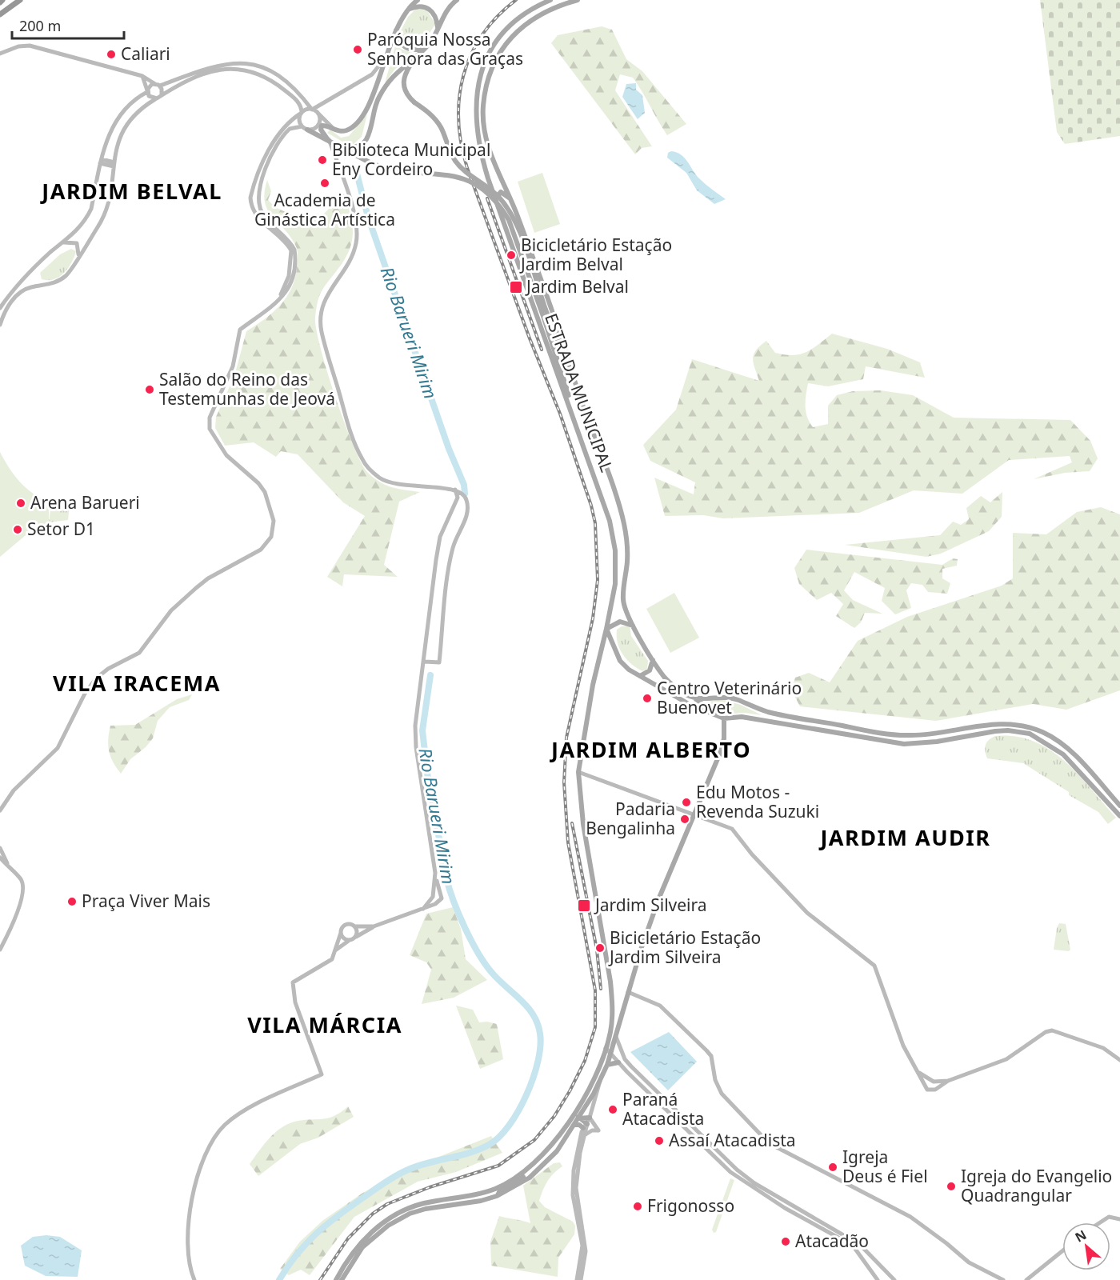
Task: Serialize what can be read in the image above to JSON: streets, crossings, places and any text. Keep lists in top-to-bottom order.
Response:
{
  "streets": {
    "main road": ["ESTRADA MUNICIPAL"]
  },
  "districts": [
    "JARDIM BELVAL",
    "VILA IRACEMA",
    "JARDIM ALBERTO",
    "JARDIM AUDIR",
    "VILA MÁRCIA"
  ],
  "water": ["Rio Barueri Mirim"],
  "places": {
    "other": [
      "Paróquia Nossa Senhora das Graças",
      "Caliari",
      "Biblioteca Municipal Eny Cordeiro",
      "Academia de Ginástica Artística",
      "Bicicletário Estação Jardim Belval",
      "Salão do Reino das Testemunhas de Jeová",
      "Arena Barueri",
      "Setor D1",
      "Centro Veterinário Buenovet",
      "Edu Motos - Revenda Suzuki",
      "Padaria Bengalinha",
      "Praça Viver Mais",
      "Bicicletário Estação Jardim Silveira",
      "Paraná Atacadista",
      "Assaí Atacadista",
      "Igreja Deus é Fiel",
      "Igreja do Evangelio Quadrangular",
      "Frigonosso",
      "Atacadão"
    ],
    "transit": ["Jardim Belval", "Jardim Silveira"]
  },
  "scale_bar": "200 m",
  "north": "top left"
}
